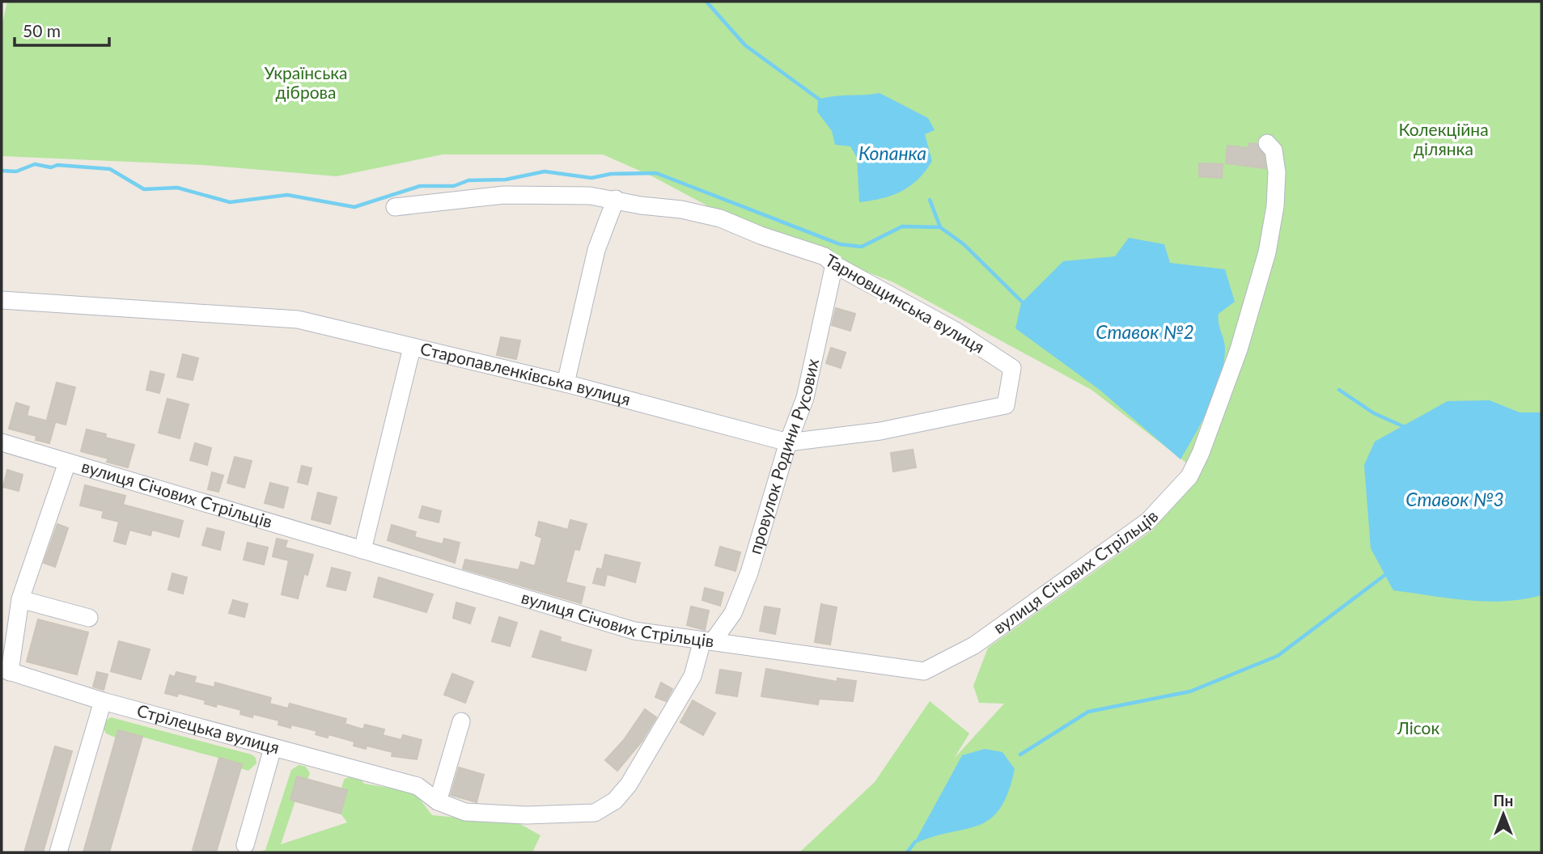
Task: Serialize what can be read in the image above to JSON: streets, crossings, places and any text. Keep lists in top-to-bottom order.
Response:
{
  "streets": {
    "street": [
      "Тарновщинська вулиця",
      "Старопавленківська вулиця",
      "провулок Родини Русових",
      "вулиця Січових Стрільців",
      "Стрілецька вулиця"
    ]
  },
  "crossings": [
    ["Тарновщинська вулиця", "Старопавленківська вулиця"],
    ["Тарновщинська вулиця", "провулок Родини Русових"],
    ["Старопавленківська вулиця", "провулок Родини Русових"],
    ["провулок Родини Русових", "вулиця Січових Стрільців"],
    ["провулок Родини Русових", "Стрілецька вулиця"]
  ],
  "water": ["Копанка", "Ставок №2", "Ставок №3"],
  "parks": ["Українська діброва", "Колекційна ділянка", "Лісок"],
  "scale_bar": "50 m",
  "north": "top"
}
